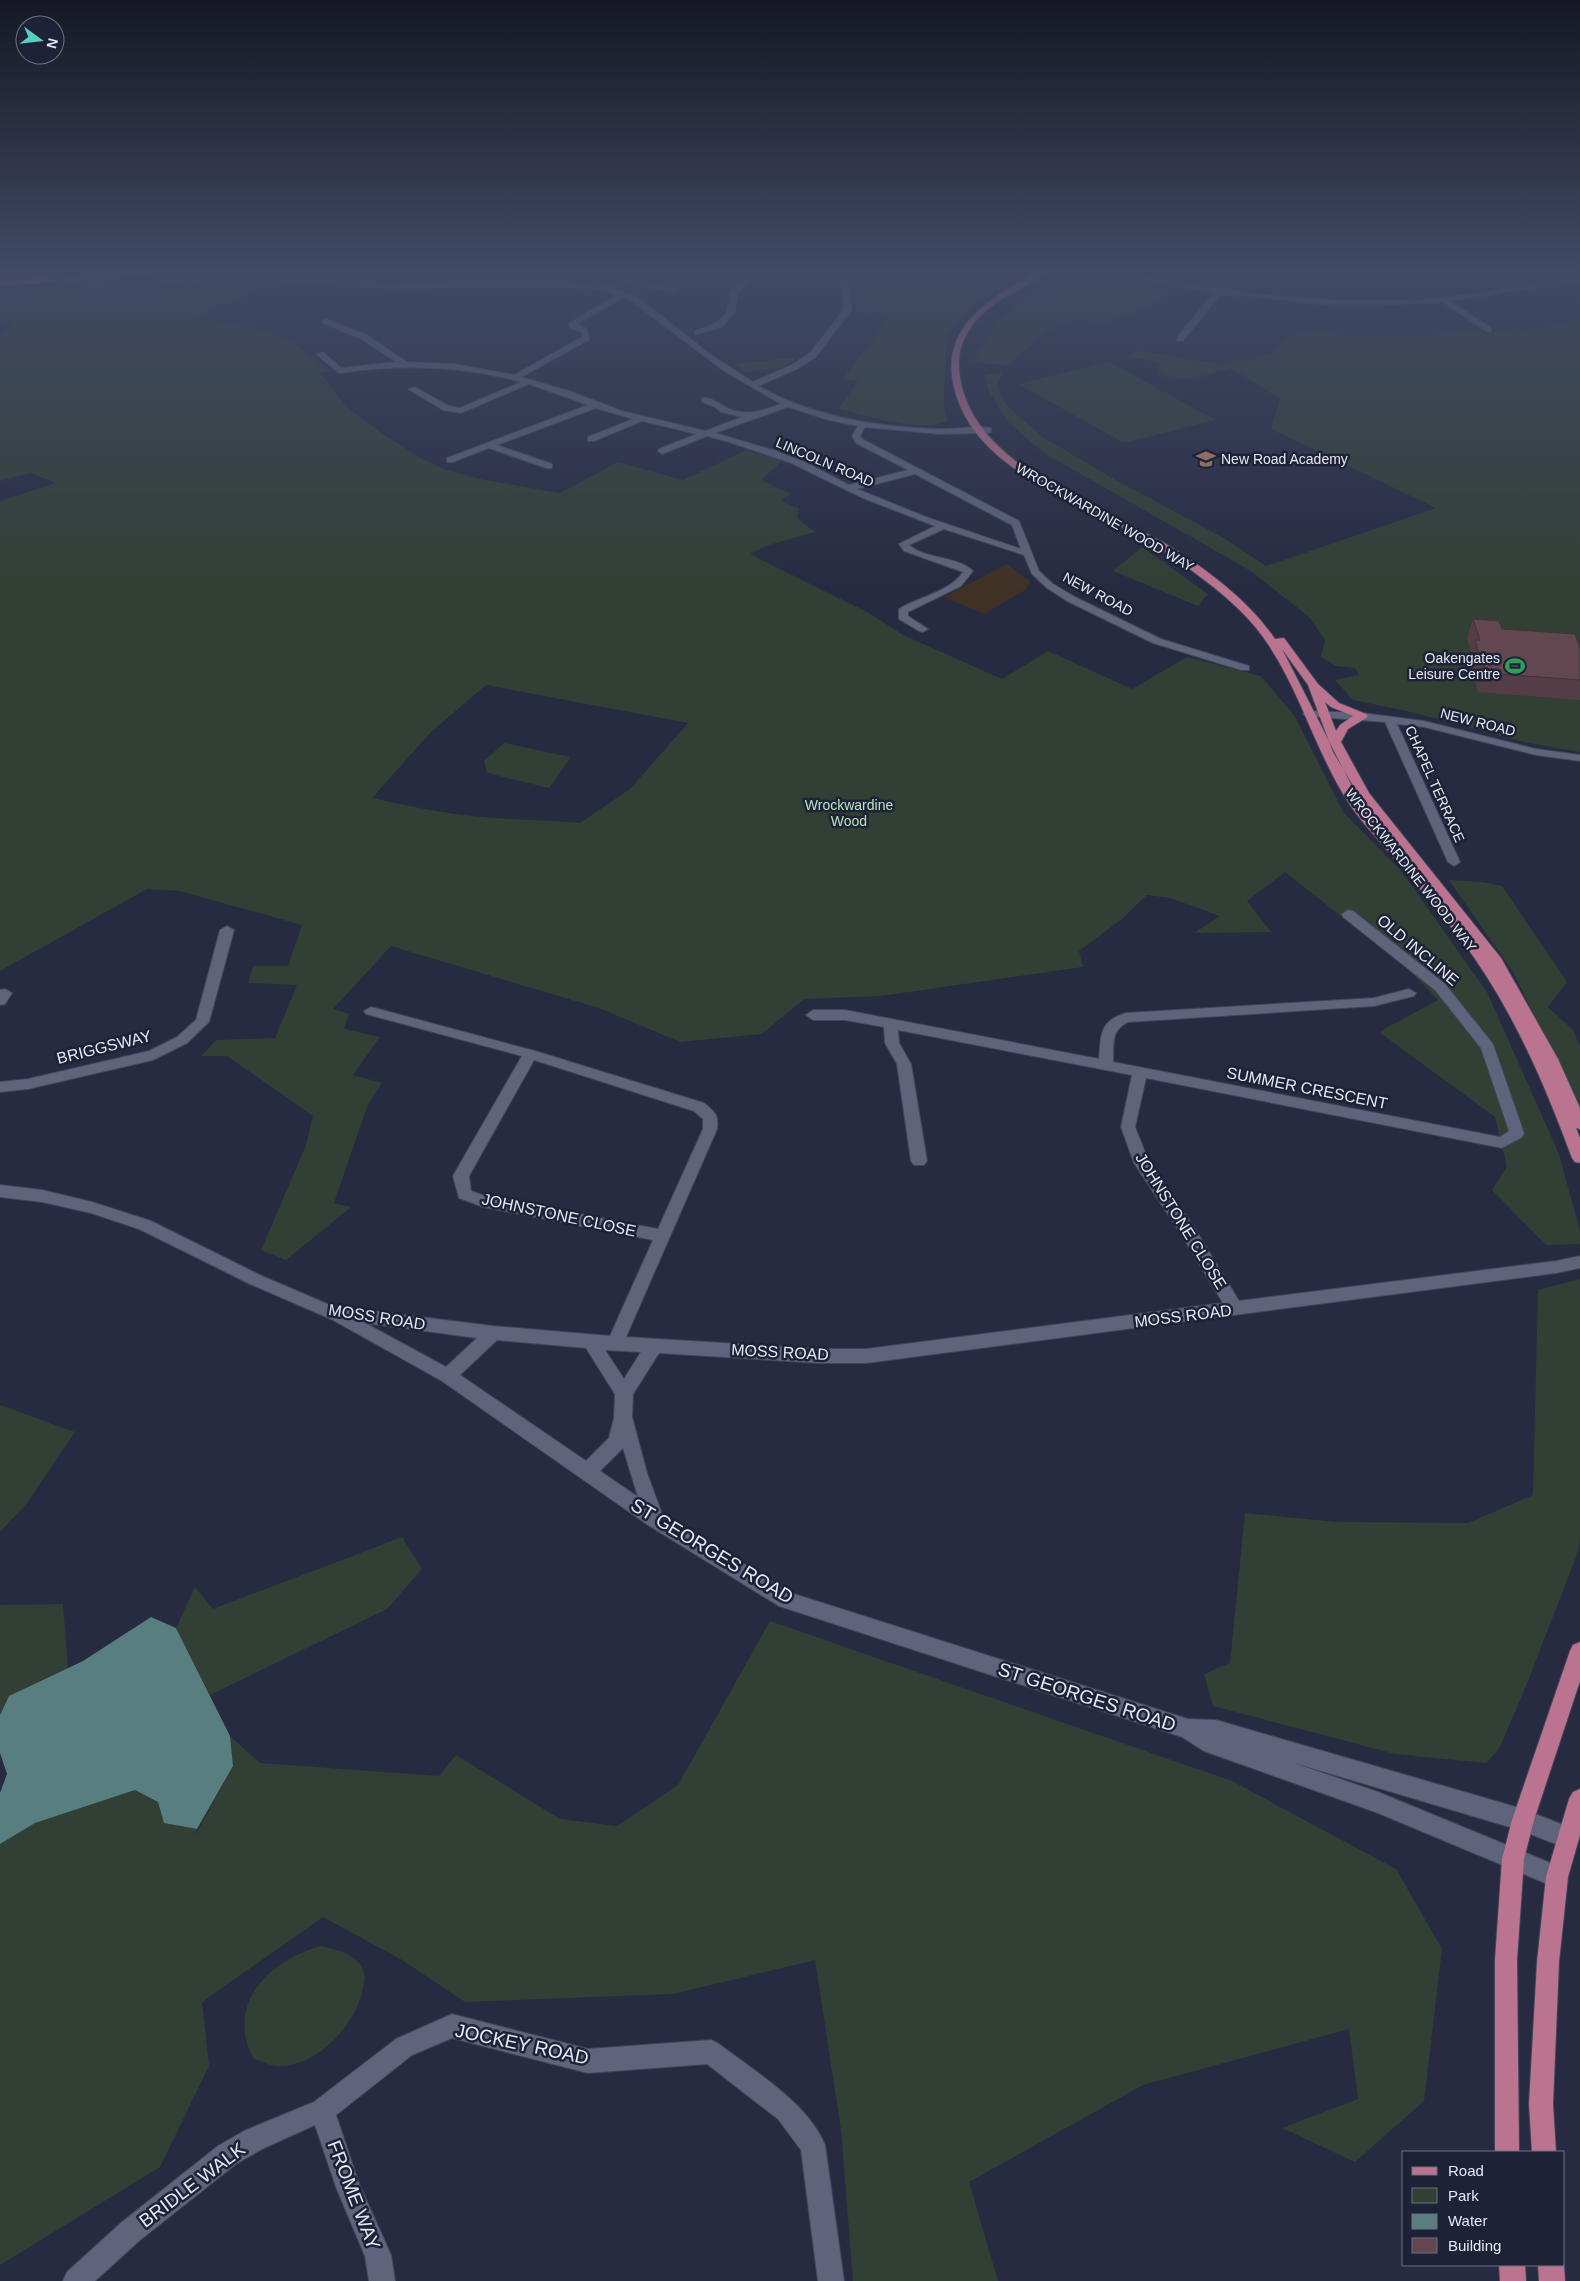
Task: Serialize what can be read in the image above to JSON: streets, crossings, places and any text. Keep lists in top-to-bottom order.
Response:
{
  "streets": {
    "main road": ["WROCKWARDINE WOOD WAY"],
    "street": [
      "LINCOLN ROAD",
      "NEW ROAD",
      "CHAPEL TERRACE",
      "OLD INCLINE",
      "BRIGGSWAY",
      "SUMMER CRESCENT",
      "JOHNSTONE CLOSE",
      "MOSS ROAD",
      "ST GEORGES ROAD",
      "JOCKEY ROAD",
      "BRIDLE WALK",
      "FROME WAY"
    ]
  },
  "crossings": [
    ["LINCOLN ROAD", "NEW ROAD"],
    ["WROCKWARDINE WOOD WAY", "NEW ROAD"],
    ["NEW ROAD", "CHAPEL TERRACE"],
    ["OLD INCLINE", "SUMMER CRESCENT"],
    ["SUMMER CRESCENT", "JOHNSTONE CLOSE"],
    ["JOHNSTONE CLOSE", "MOSS ROAD"],
    ["MOSS ROAD", "ST GEORGES ROAD"],
    ["JOCKEY ROAD", "BRIDLE WALK"],
    ["JOCKEY ROAD", "FROME WAY"],
    ["BRIDLE WALK", "FROME WAY"]
  ],
  "parks": ["Wrockwardine Wood"],
  "places": {
    "school or university": ["New Road Academy"],
    "sports": ["Oakengates Leisure Centre"]
  },
  "legend": [
    "Road",
    "Park",
    "Water",
    "Building"
  ],
  "north": "right"
}
